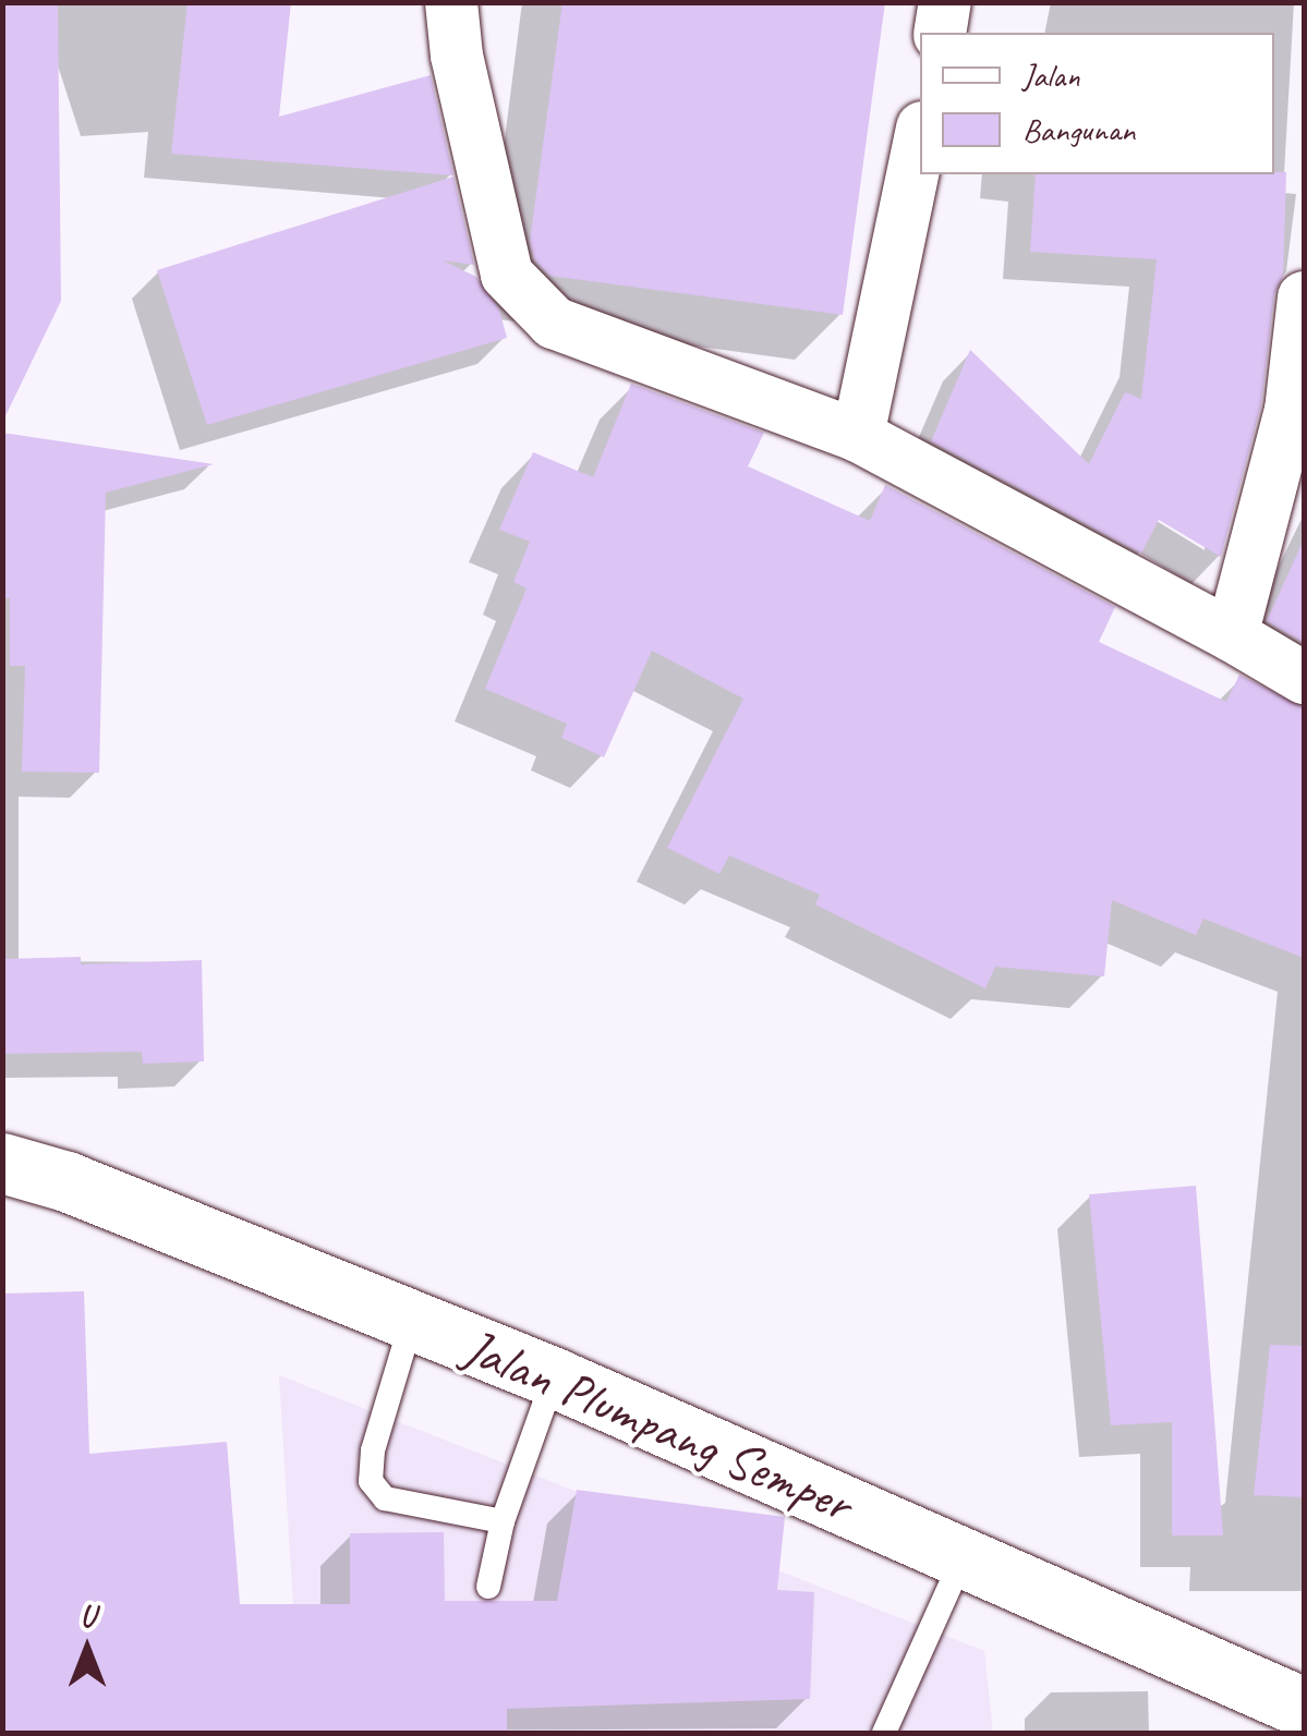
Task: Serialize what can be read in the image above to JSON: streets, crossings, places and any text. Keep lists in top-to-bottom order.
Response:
{
  "streets": {
    "main road": ["Jalan Plumpang Semper"]
  },
  "legend": ["Jalan", "Bangunan"],
  "north": "top"
}
